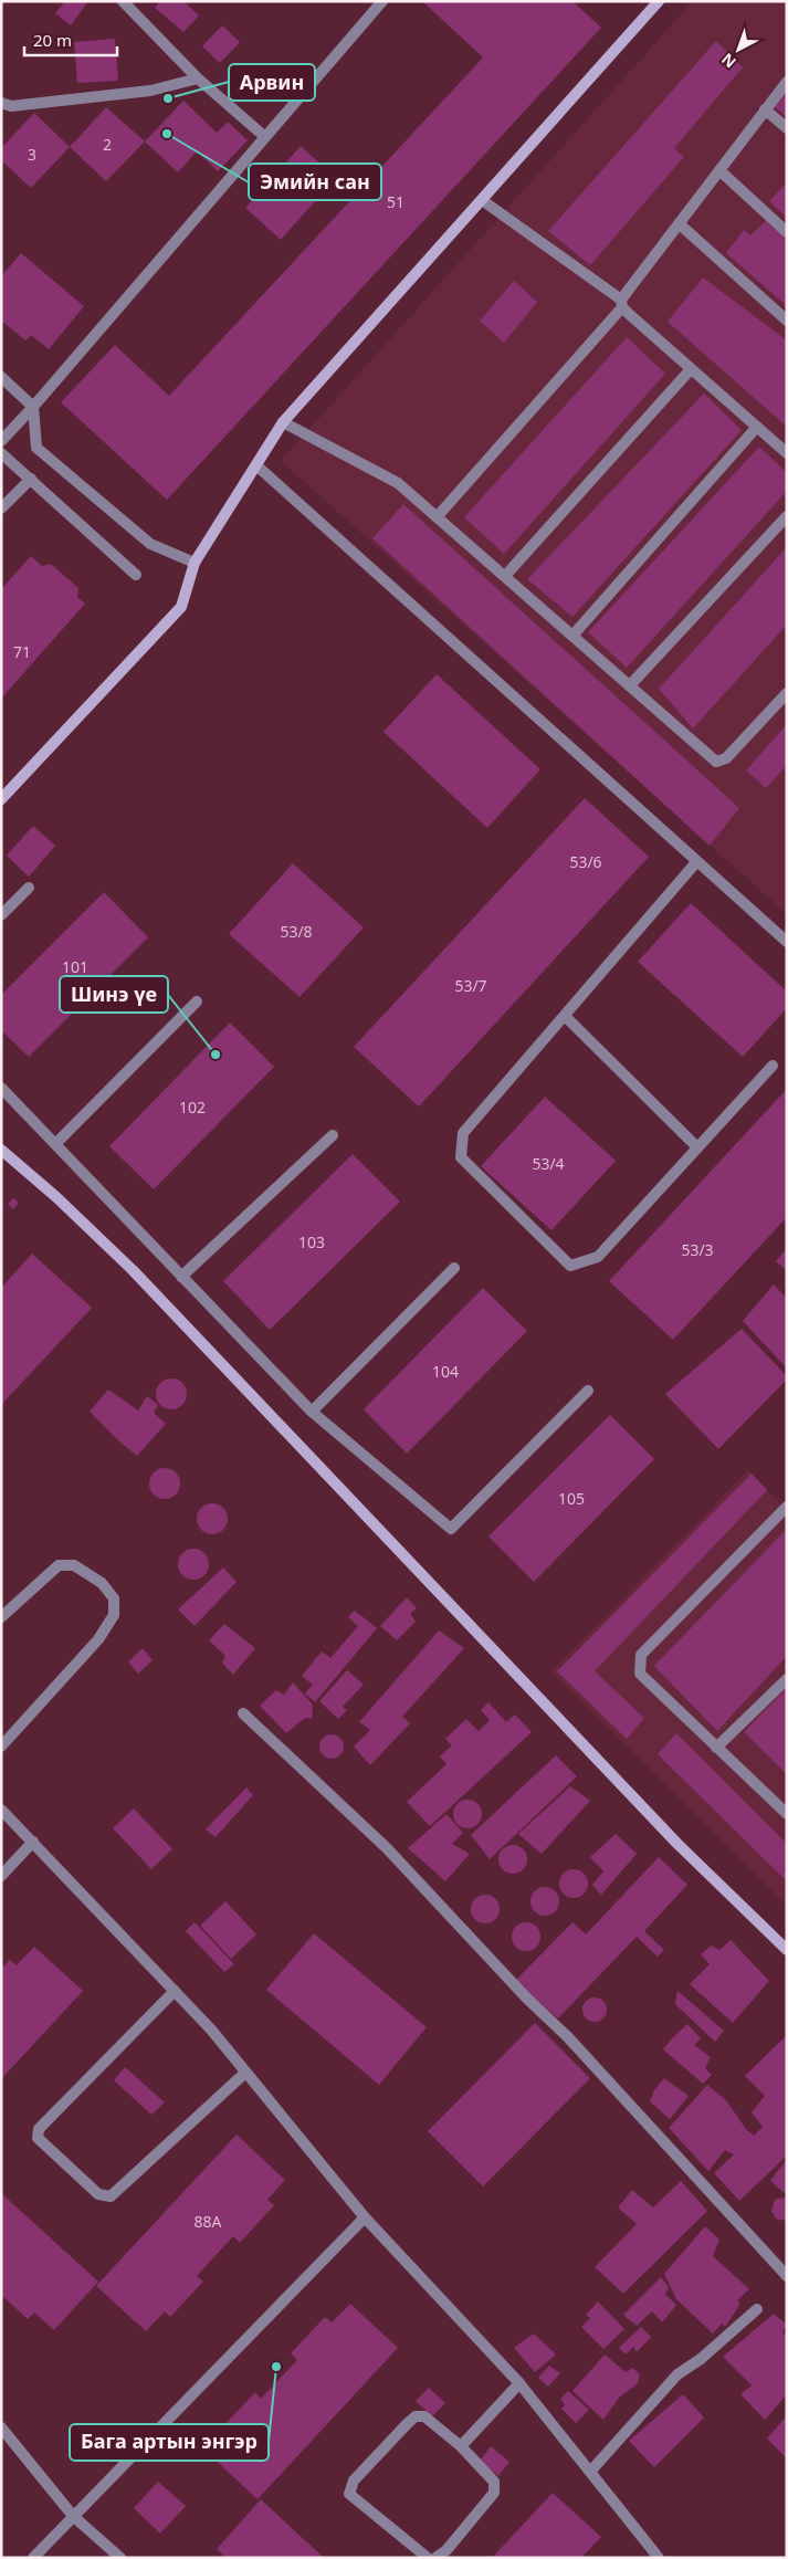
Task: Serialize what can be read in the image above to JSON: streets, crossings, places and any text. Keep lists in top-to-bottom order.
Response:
{
  "places": [
    "Арвин",
    "Эмийн сан",
    "Шинэ үе",
    "Бага артын энгэр"
  ],
  "house_numbers": [
    "2",
    "3",
    "51",
    "71",
    "53/6",
    "53/8",
    "101",
    "53/7",
    "102",
    "53/4",
    "103",
    "53/3",
    "104",
    "105",
    "88А"
  ],
  "scale_bar": "20 m",
  "north": "bottom left"
}
